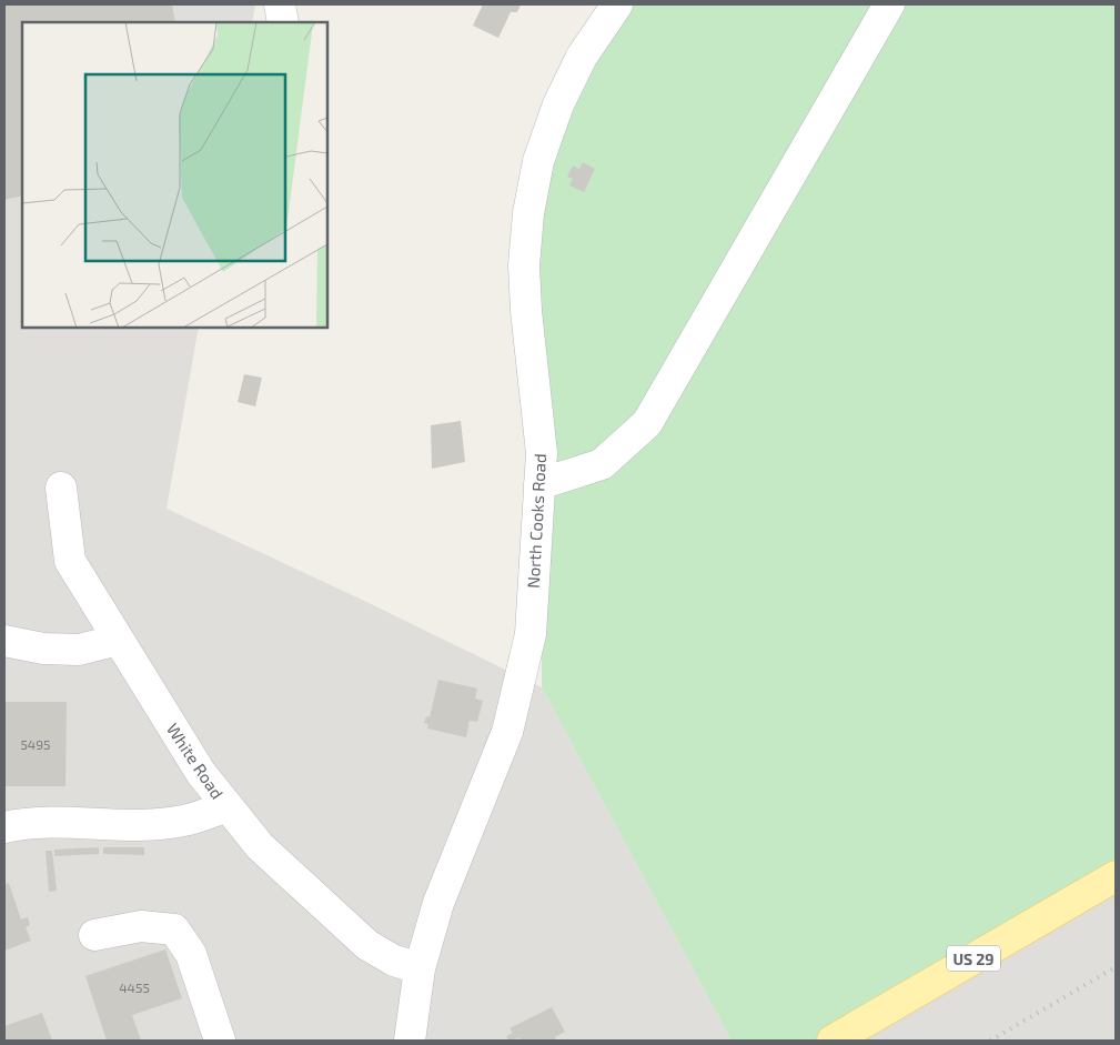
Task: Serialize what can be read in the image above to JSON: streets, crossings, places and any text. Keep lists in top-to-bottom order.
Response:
{
  "streets": {
    "main road": ["US 29"],
    "street": ["North Cooks Road", "White Road"]
  },
  "crossings": [
    ["North Cooks Road", "White Road"]
  ],
  "house_numbers": ["5495", "4455"]
}
